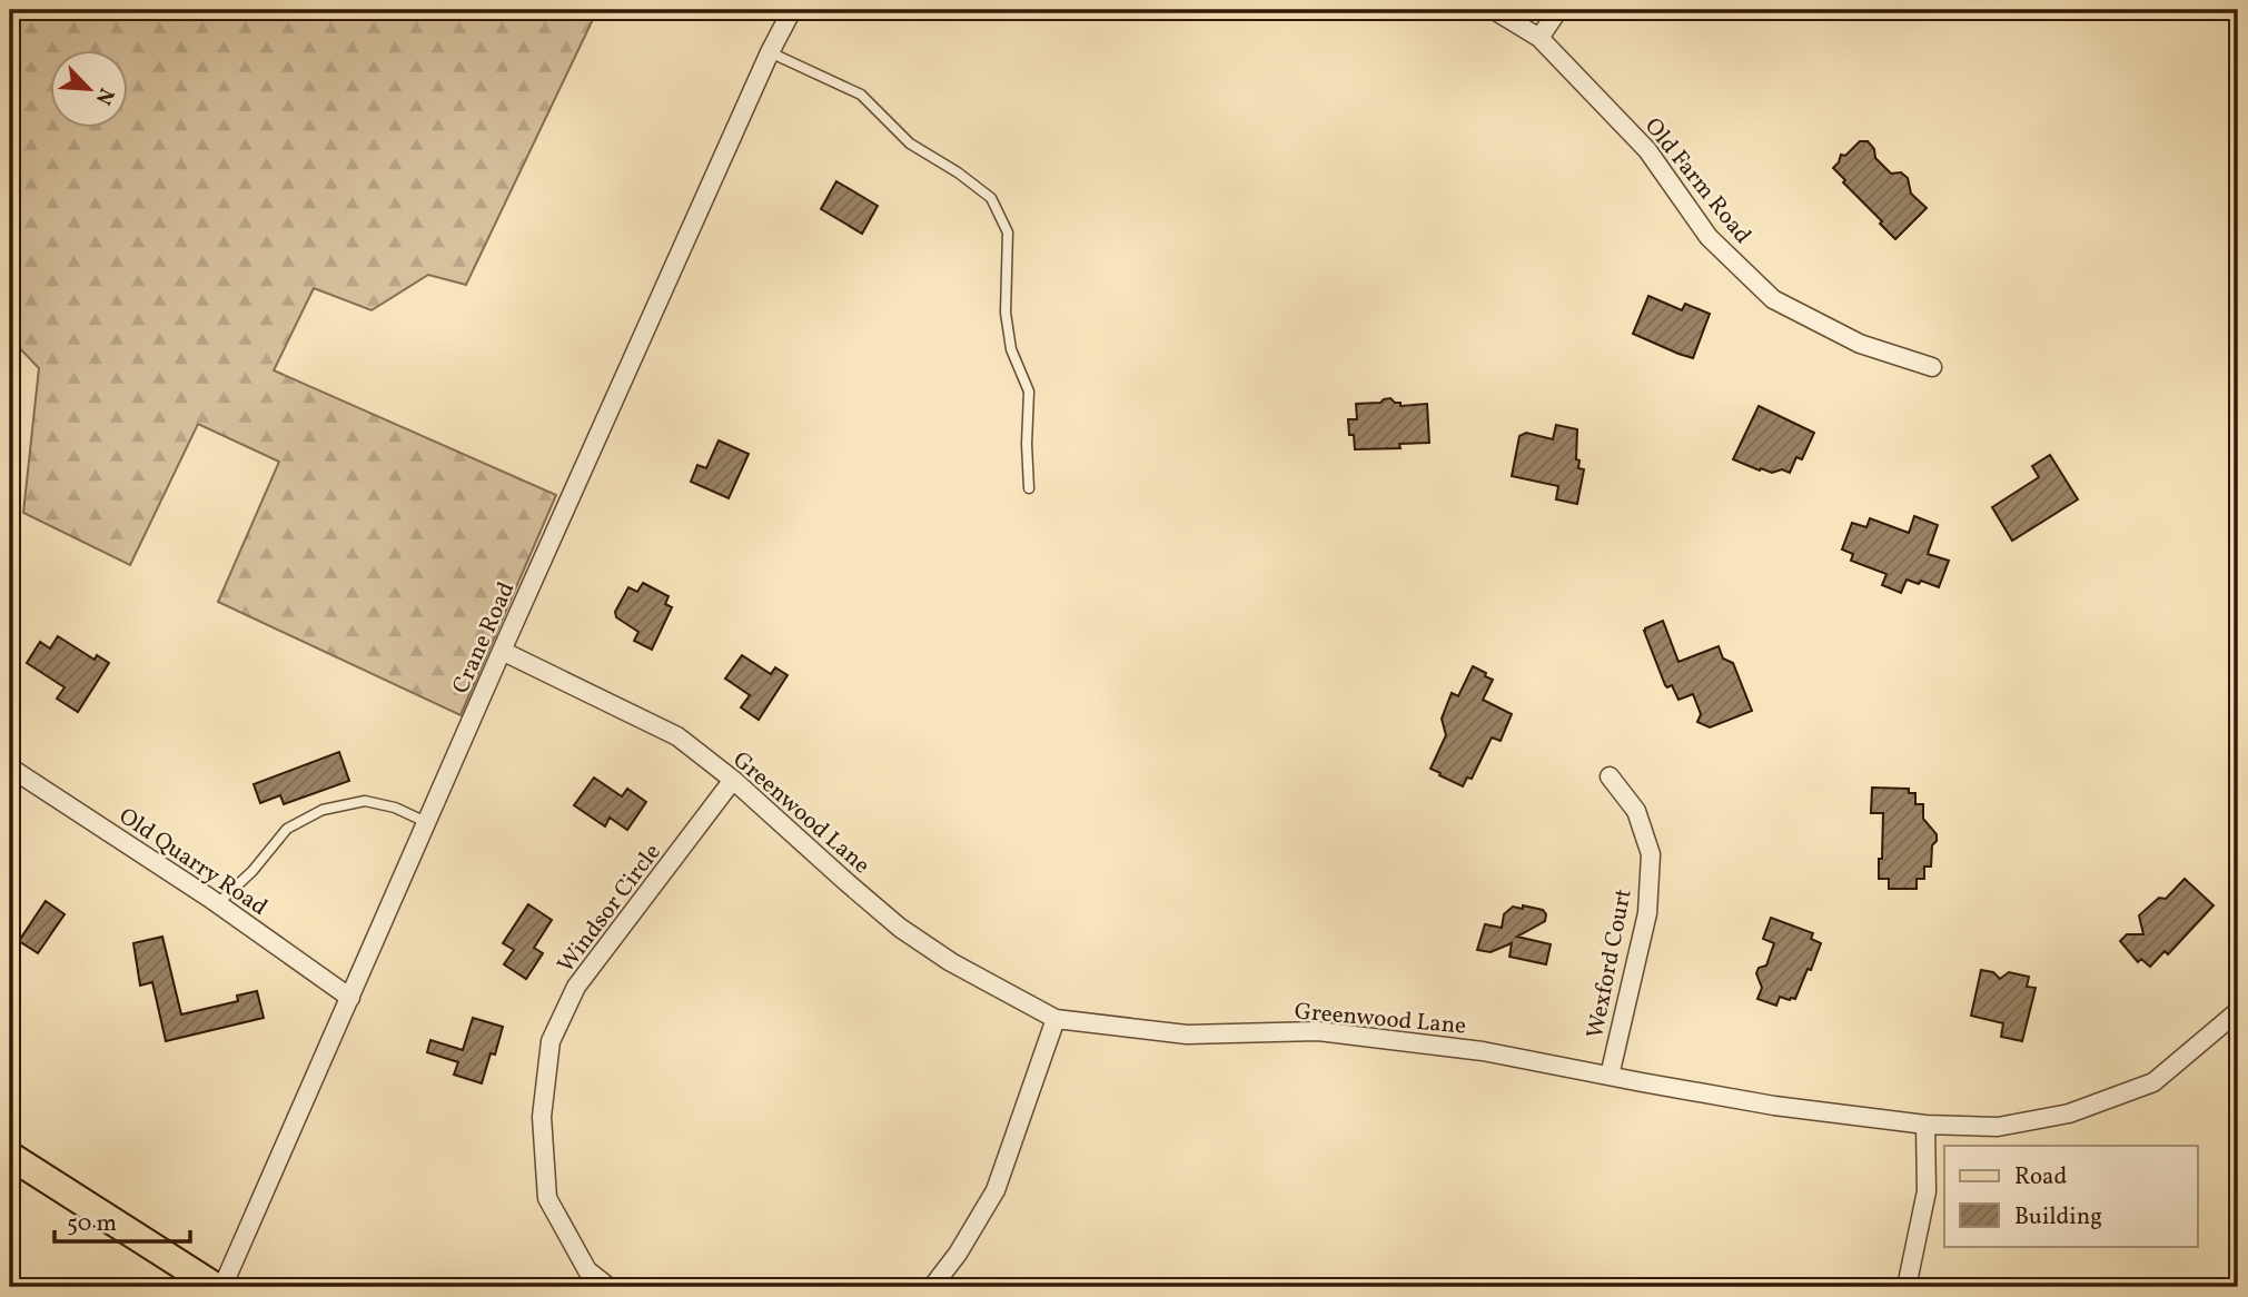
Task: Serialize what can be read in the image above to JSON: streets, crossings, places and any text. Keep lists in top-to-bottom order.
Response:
{
  "streets": {
    "street": [
      "Old Farm Road",
      "Crane Road",
      "Greenwood Lane",
      "Old Quarry Road",
      "Windsor Circle",
      "Wexford Court"
    ]
  },
  "crossings": [
    ["Crane Road", "Greenwood Lane"],
    ["Crane Road", "Old Quarry Road"],
    ["Greenwood Lane", "Windsor Circle"],
    ["Greenwood Lane", "Wexford Court"]
  ],
  "legend": ["Road", "Building"],
  "scale_bar": "50 m",
  "north": "bottom right"
}
